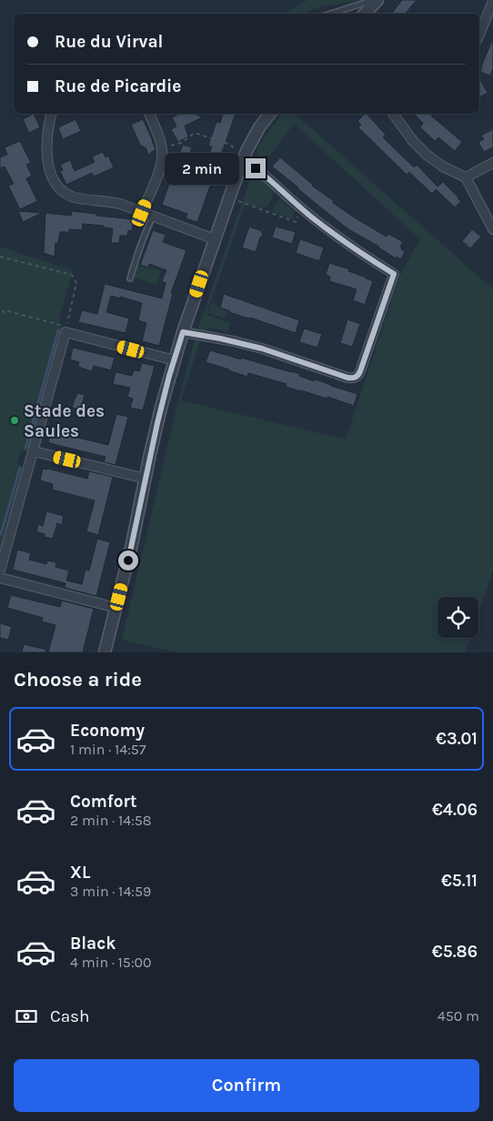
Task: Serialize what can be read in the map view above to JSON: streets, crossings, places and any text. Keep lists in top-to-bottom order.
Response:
{
  "places": ["Stade des Saules"],
  "page": {
    "banner": ["Rue du Virval", "Rue de Picardie"],
    "bubble": "2 min",
    "heading": "Choose a ride",
    "list": [
      {
        "name": "Economy",
        "note": "1 min · 14:57",
        "value": "€3.01"
      },
      {
        "name": "Comfort",
        "note": "2 min · 14:58",
        "value": "€4.06"
      },
      {
        "name": "XL",
        "note": "3 min · 14:59",
        "value": "€5.11"
      },
      {
        "name": "Black",
        "note": "4 min · 15:00",
        "value": "€5.86"
      }
    ],
    "pay": ["Cash", "450 m"],
    "buttons": "Confirm"
  }
}
